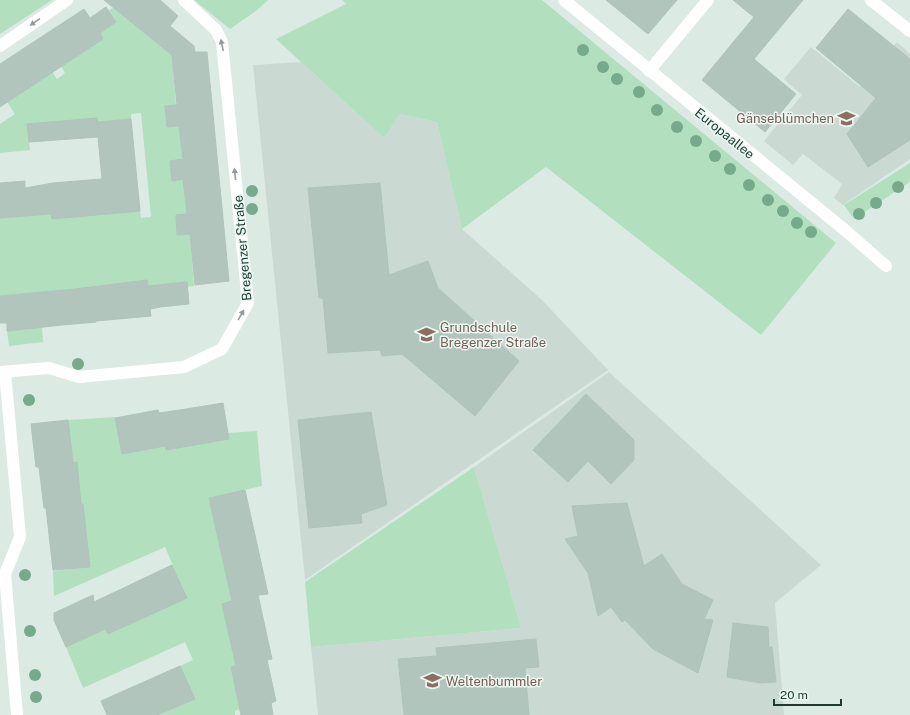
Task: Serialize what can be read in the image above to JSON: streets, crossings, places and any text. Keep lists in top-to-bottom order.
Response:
{
  "streets": {
    "street": ["Europaallee", "Bregenzer Straße"]
  },
  "places": {
    "school or university": ["Gänseblümchen", "Grundschule Bregenzer Straße", "Weltenbummler"]
  },
  "scale_bar": "20 m"
}
